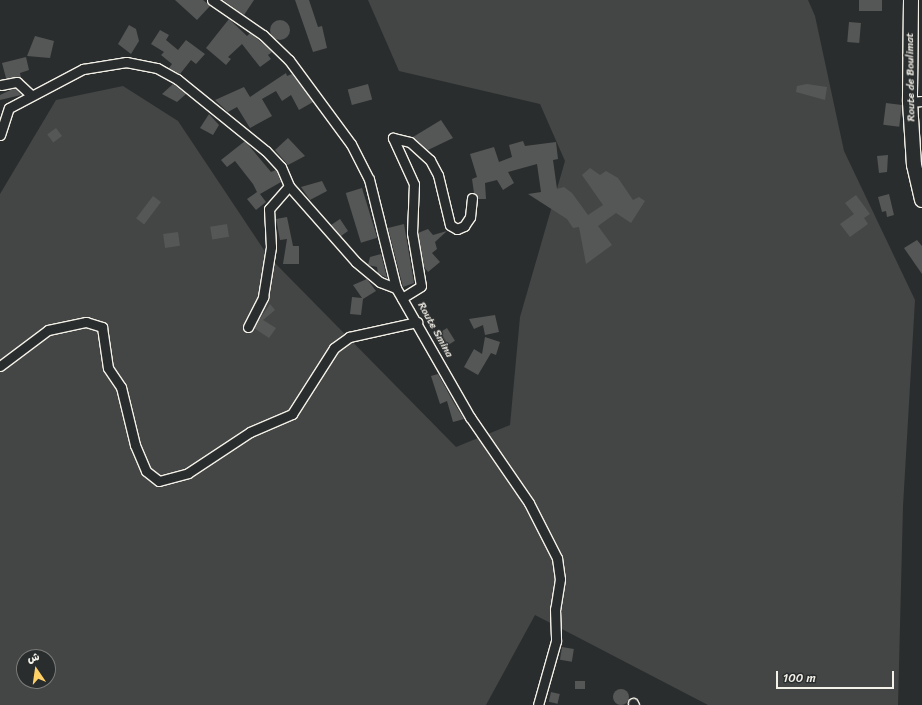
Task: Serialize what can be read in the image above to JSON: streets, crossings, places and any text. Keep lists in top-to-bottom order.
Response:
{
  "streets": {
    "main road": ["Route de Boulimat"],
    "street": ["Route Smina"]
  },
  "scale_bar": "100 m",
  "north": "top"
}
